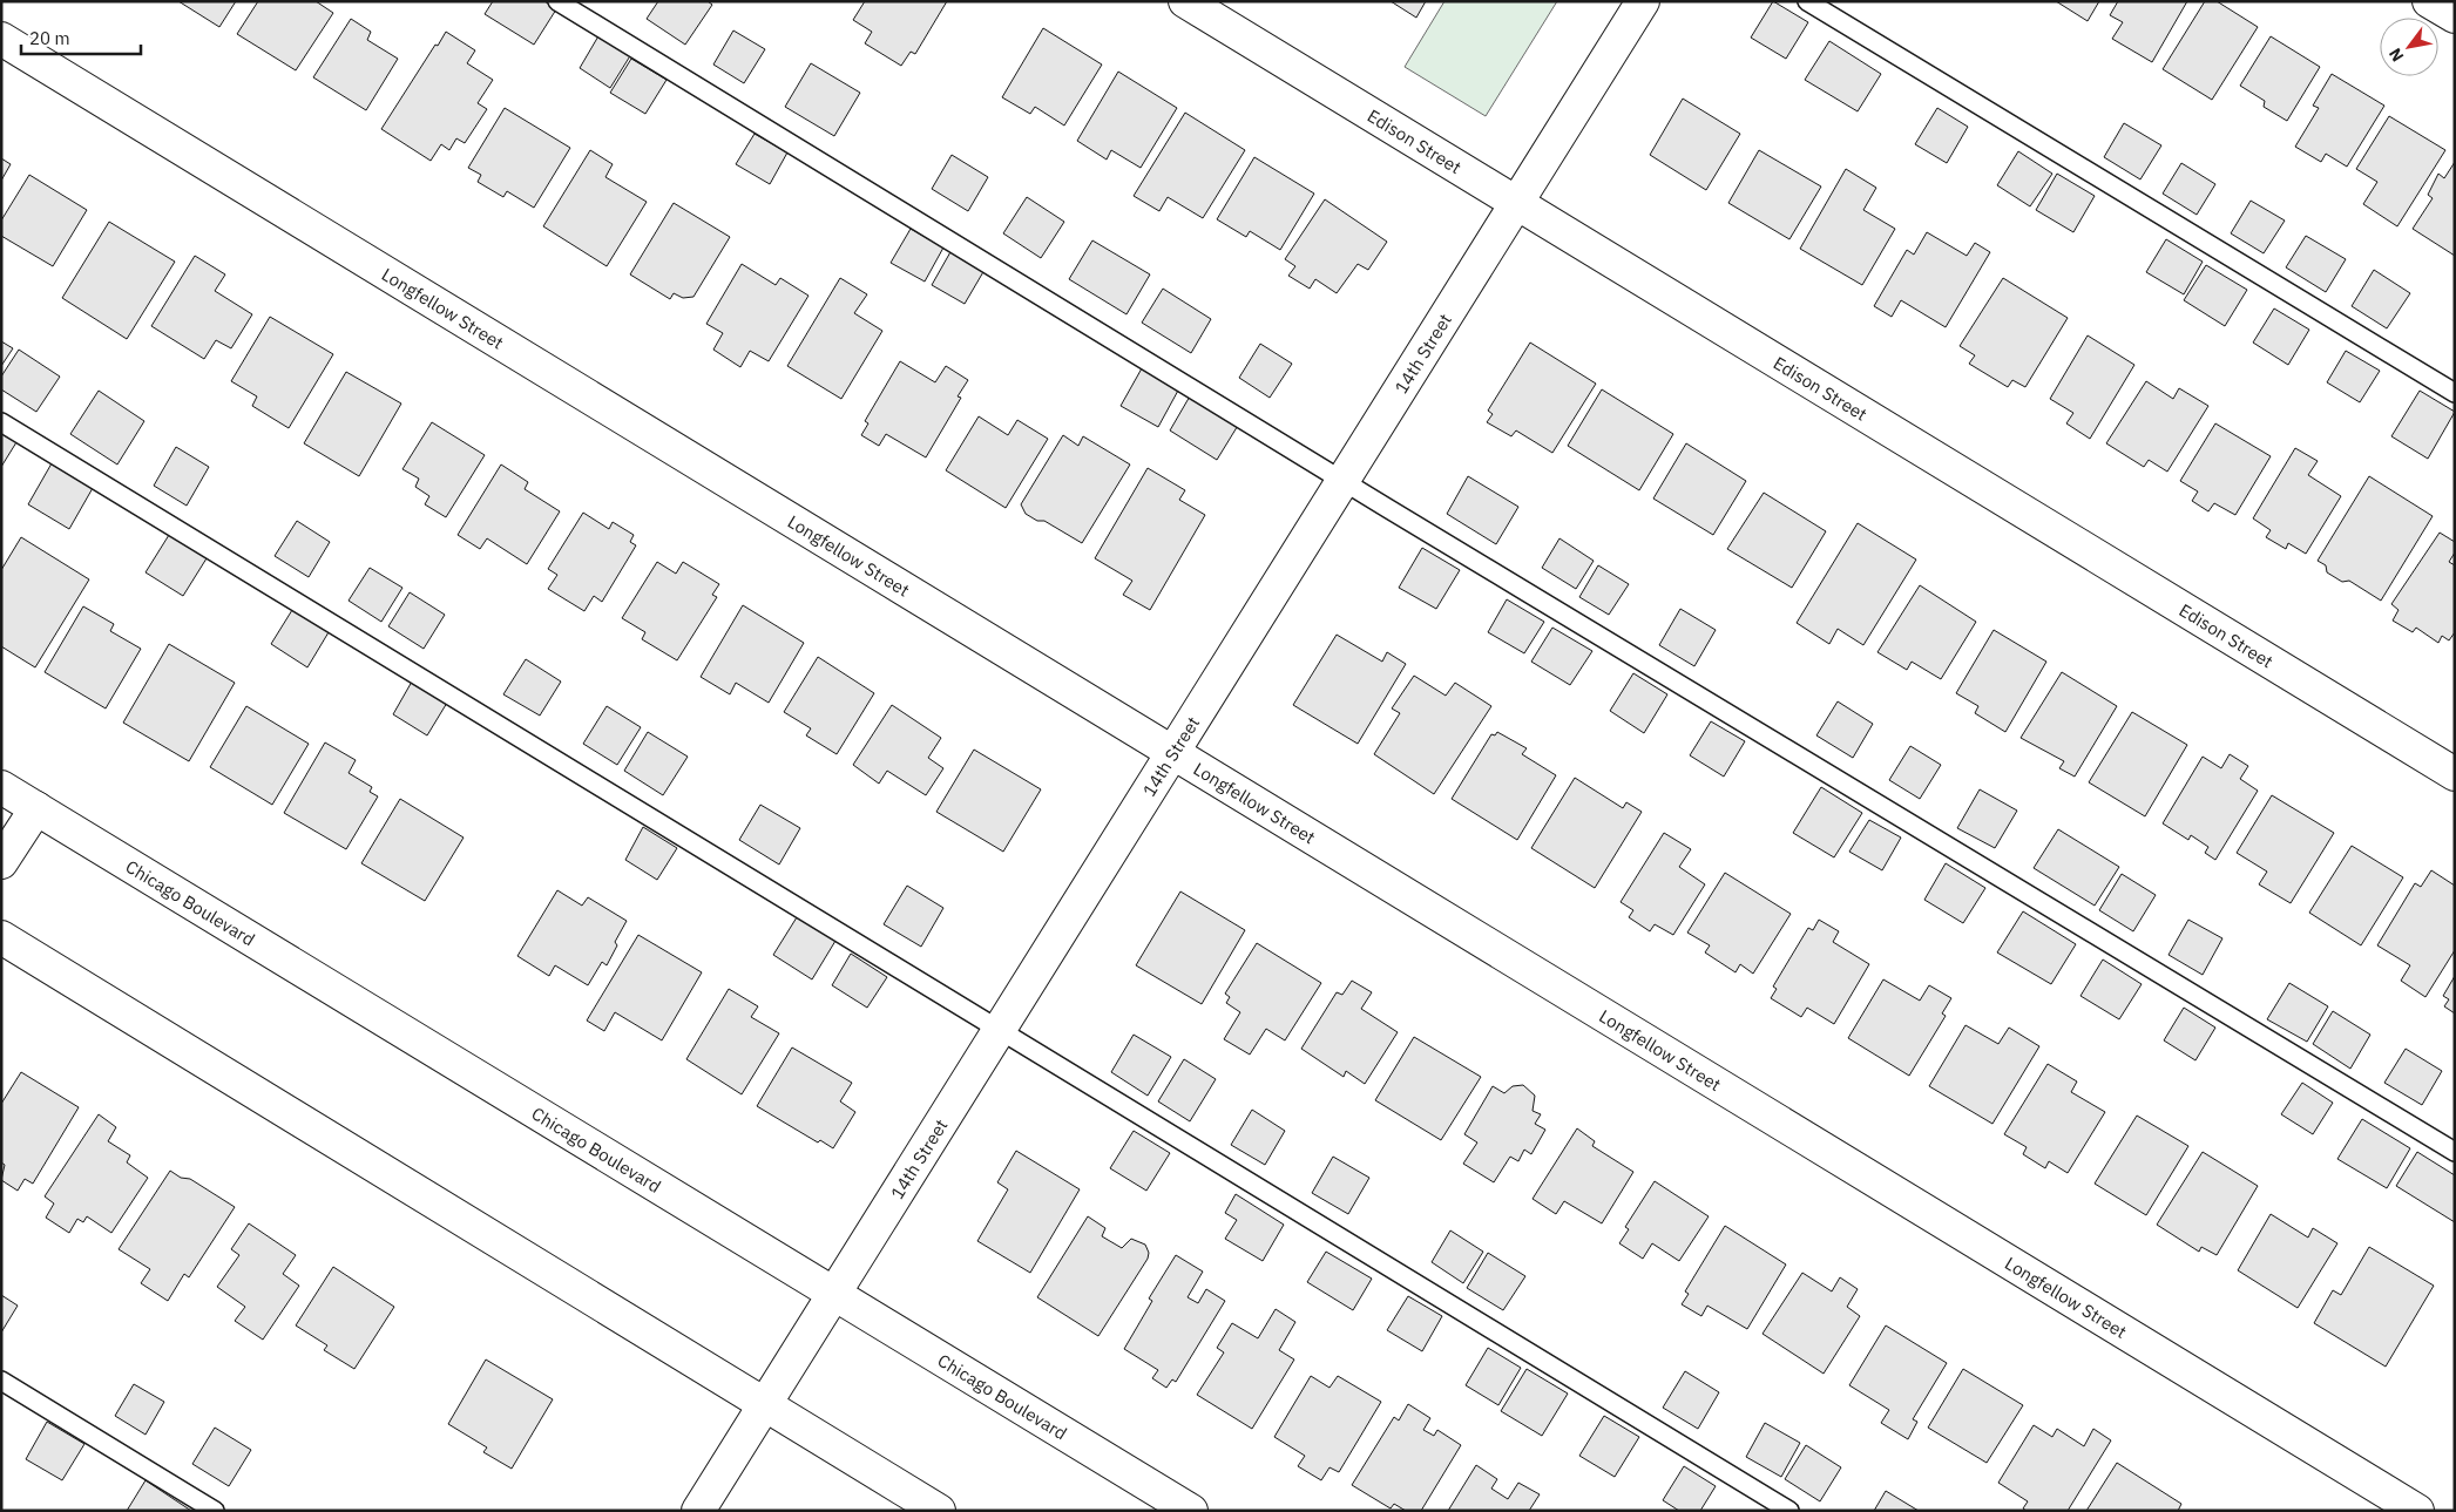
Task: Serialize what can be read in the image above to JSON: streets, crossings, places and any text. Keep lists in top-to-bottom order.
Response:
{
  "streets": {
    "street": [
      "Edison Street",
      "Longfellow Street",
      "14th Street",
      "Chicago Boulevard"
    ]
  },
  "crossings": [
    ["Edison Street", "14th Street"],
    ["Longfellow Street", "14th Street"],
    ["14th Street", "Chicago Boulevard"]
  ],
  "scale_bar": "20 m",
  "north": "bottom left"
}
